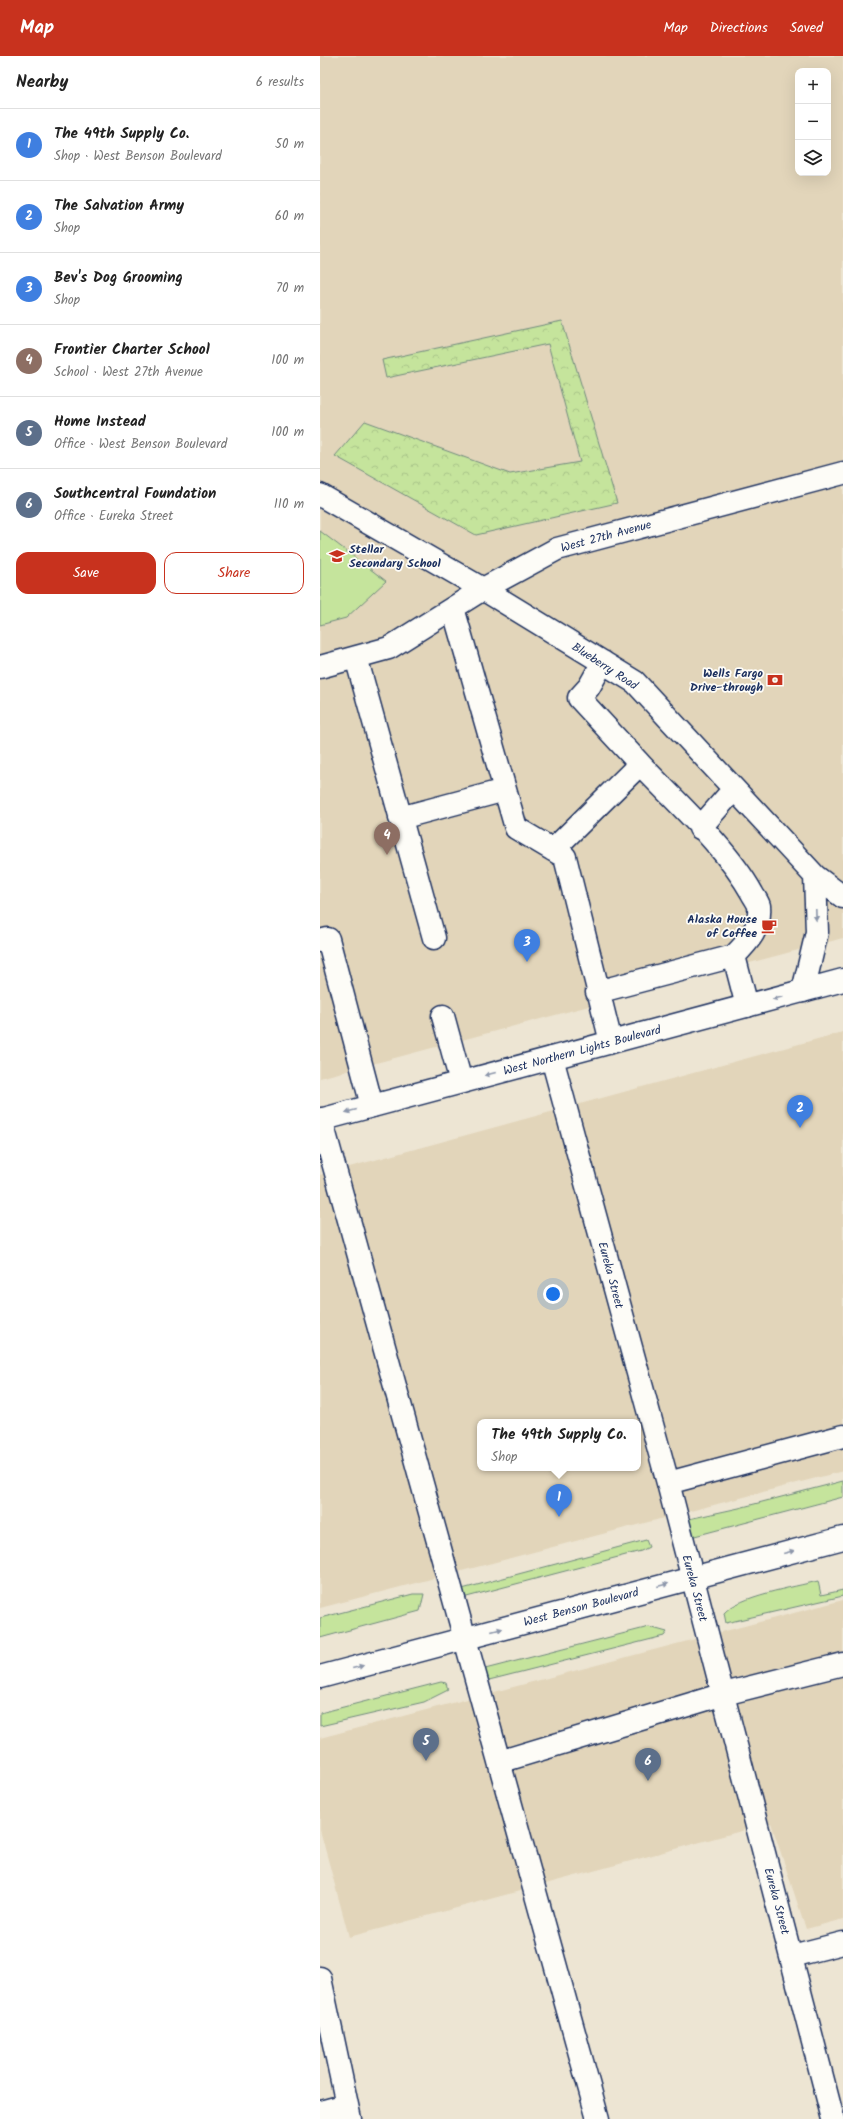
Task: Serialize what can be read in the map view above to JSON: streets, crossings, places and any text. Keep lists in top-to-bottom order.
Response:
{
  "streets": {
    "street": [
      "West 27th Avenue",
      "Blueberry Road",
      "West Northern Lights Boulevard",
      "Eureka Street",
      "West Benson Boulevard"
    ]
  },
  "crossings": [
    ["West 27th Avenue", "Blueberry Road"],
    ["West Northern Lights Boulevard", "Eureka Street"],
    ["Eureka Street", "West Benson Boulevard"]
  ],
  "one_way": ["West Northern Lights Boulevard"],
  "places": {
    "school or university": ["Stellar Secondary School"],
    "bank": ["Wells Fargo Drive-through"],
    "cafe": ["Alaska House of Coffee"]
  },
  "page": {
    "header": "Map",
    "nav": ["Map", "Directions", "Saved"],
    "heading": ["Nearby", "6 results"],
    "map_buttons": ["+", "−"],
    "list": [
      {
        "mark": "1",
        "name": "The 49th Supply Co.",
        "note": "Shop · West Benson Boulevard",
        "value": "50 m"
      },
      {
        "mark": "2",
        "name": "The Salvation Army",
        "note": "Shop",
        "value": "60 m"
      },
      {
        "mark": "3",
        "name": "Bev's Dog Grooming",
        "note": "Shop",
        "value": "70 m"
      },
      {
        "mark": "4",
        "name": "Frontier Charter School",
        "note": "School · West 27th Avenue",
        "value": "100 m"
      },
      {
        "mark": "5",
        "name": "Home Instead",
        "note": "Office · West Benson Boulevard",
        "value": "100 m"
      },
      {
        "mark": "6",
        "name": "Southcentral Foundation",
        "note": "Office · Eureka Street",
        "value": "110 m"
      }
    ],
    "buttons": ["Save", "Share"],
    "pins": [
      "4",
      "3",
      "2",
      "1",
      "5",
      "6"
    ],
    "popup": ["The 49th Supply Co.", "Shop"]
  }
}
